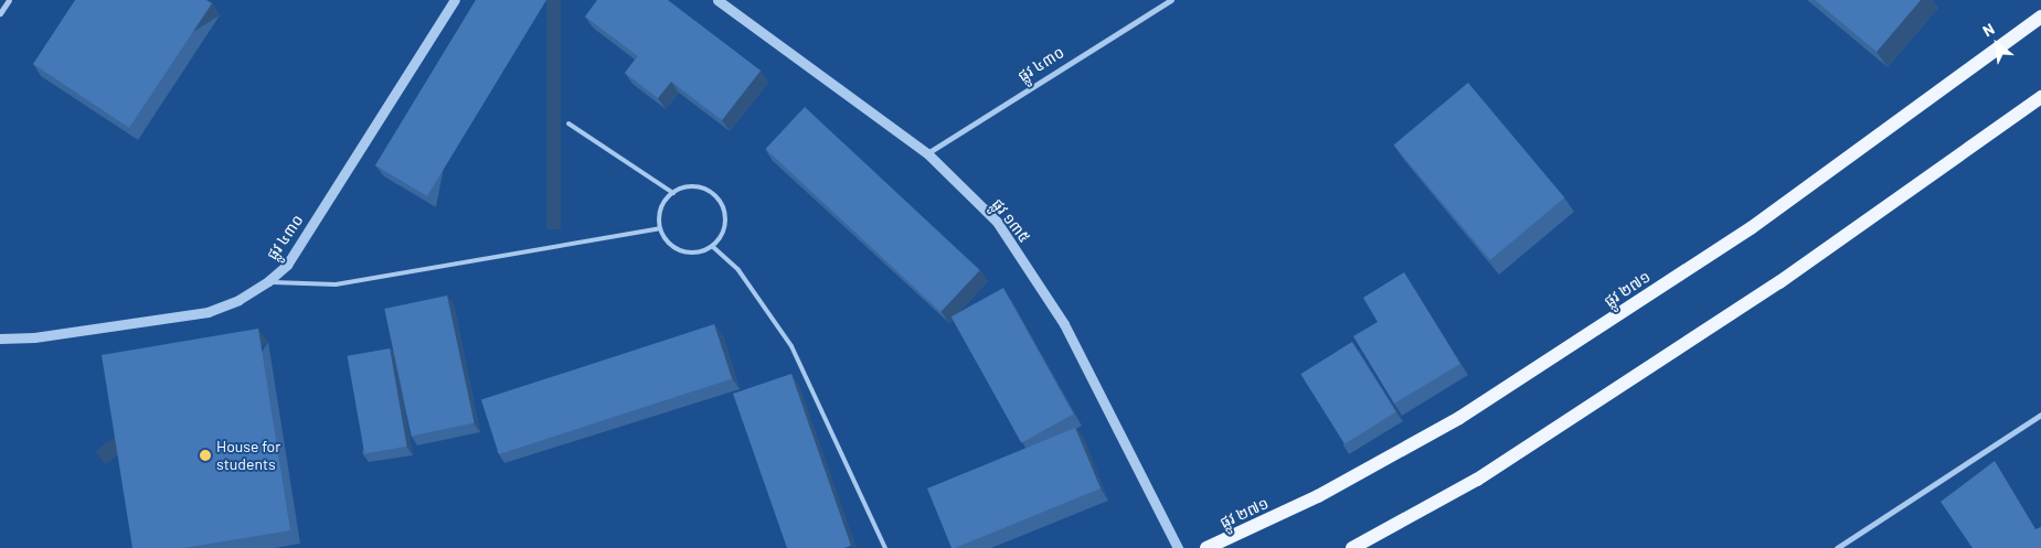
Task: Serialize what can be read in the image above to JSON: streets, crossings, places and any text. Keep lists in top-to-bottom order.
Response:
{
  "streets": {
    "main road": ["ផ្លូវ ២៧១"],
    "street": ["ផ្លូវ ៤៣០", "ផ្លូវ ១៣៥"]
  },
  "crossings": [
    ["ផ្លូវ ៤៣០", "ផ្លូវ ១៣៥"]
  ],
  "places": ["House for students"],
  "north": "top left"
}
